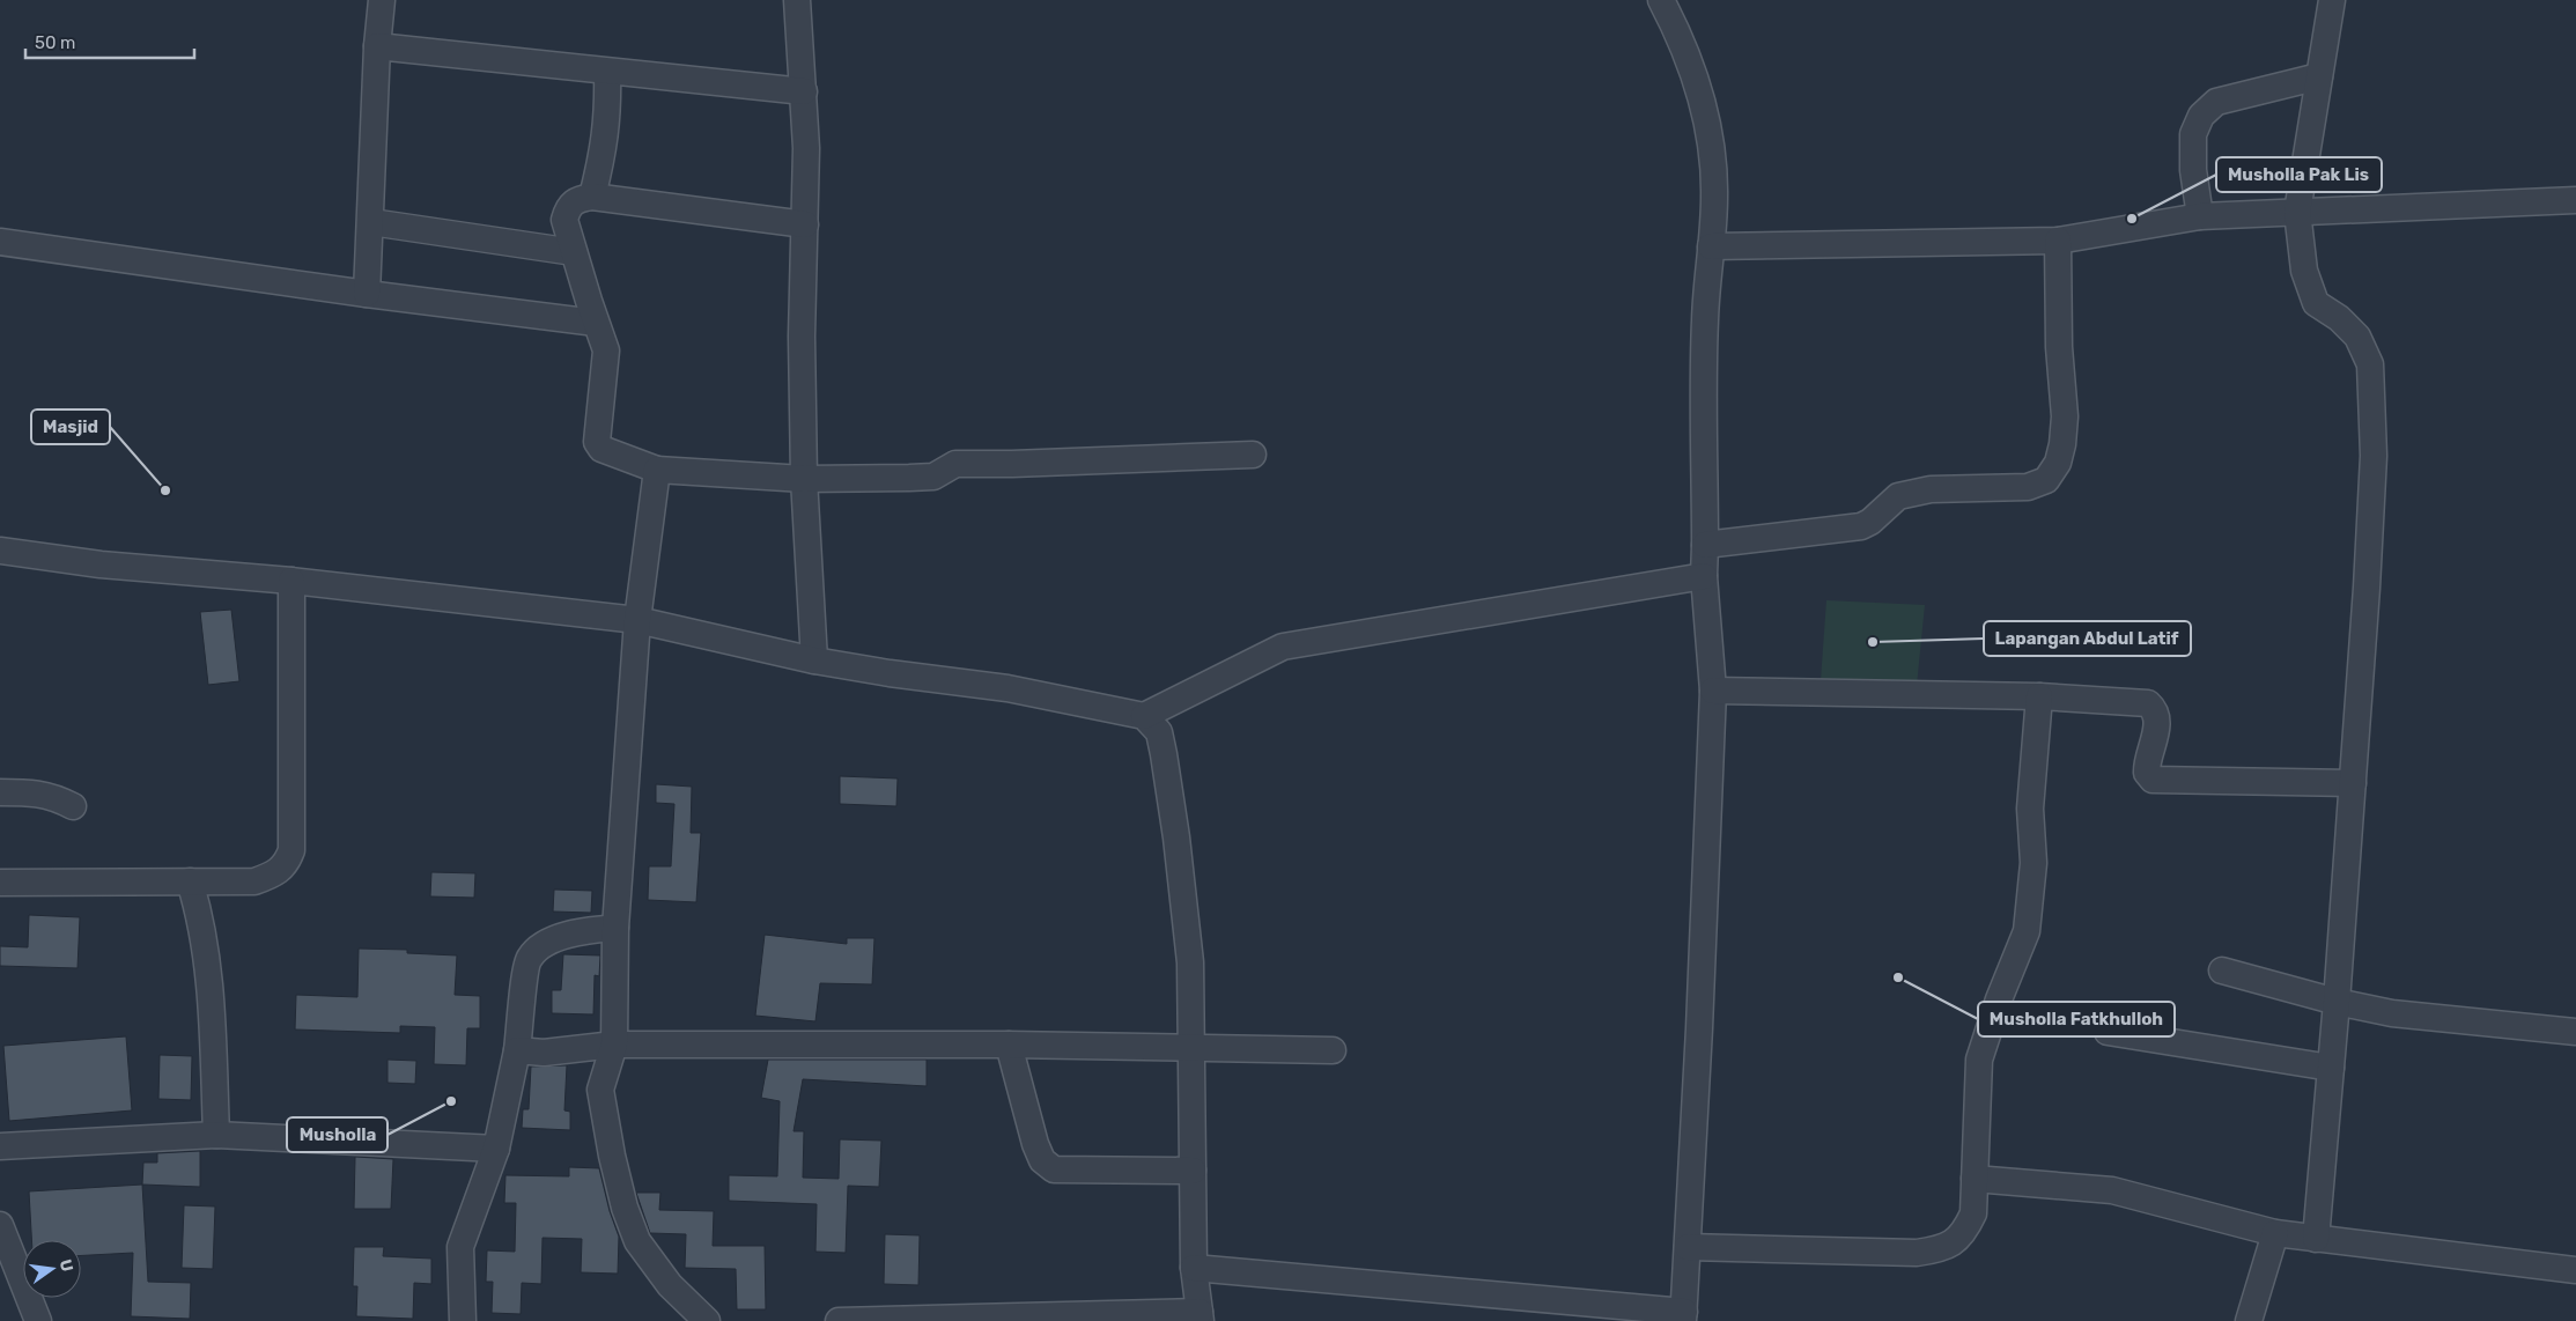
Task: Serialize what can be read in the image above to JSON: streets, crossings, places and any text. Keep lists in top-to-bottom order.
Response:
{
  "places": [
    "Musholla Pak Lis",
    "Masjid",
    "Lapangan Abdul Latif",
    "Musholla Fatkhulloh",
    "Musholla"
  ],
  "scale_bar": "50 m",
  "north": "right"
}
